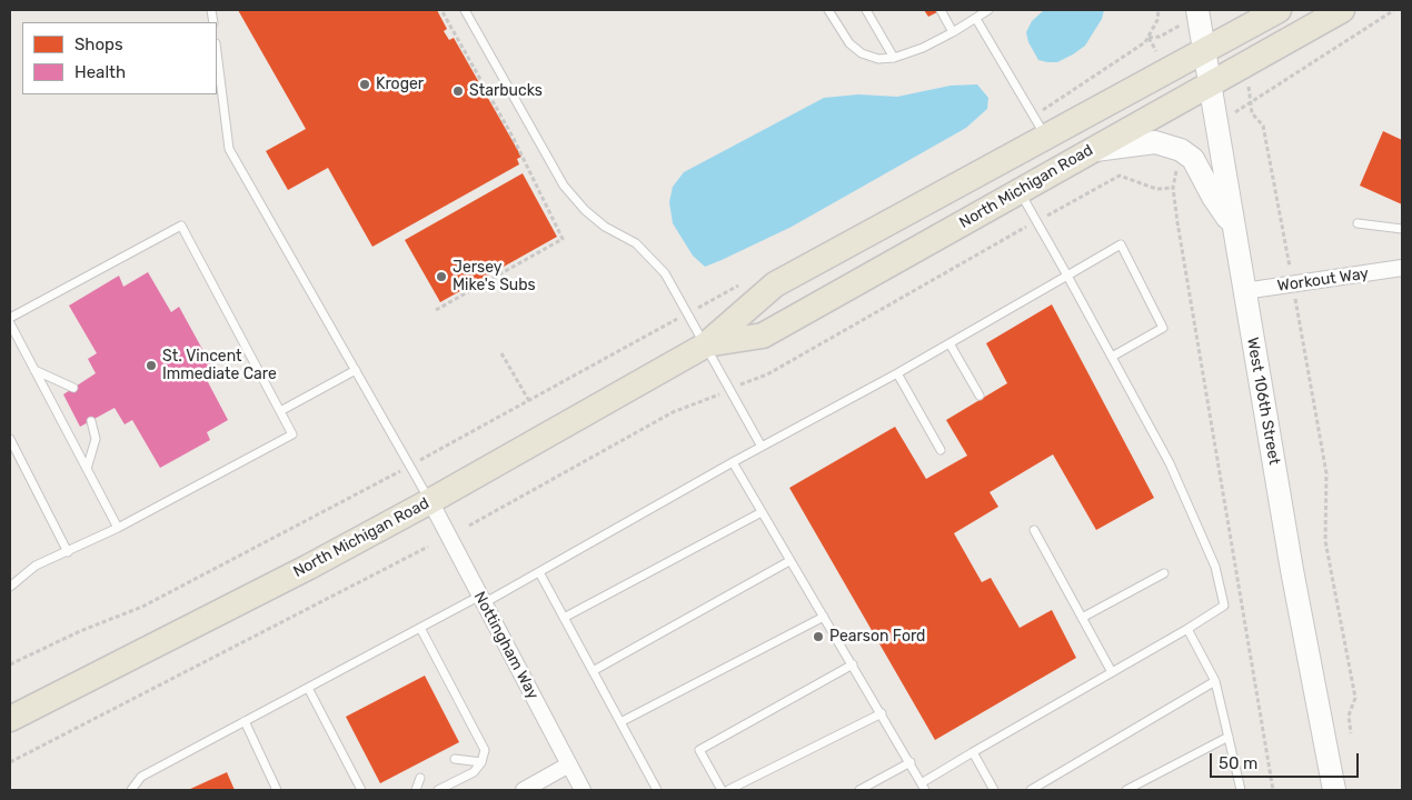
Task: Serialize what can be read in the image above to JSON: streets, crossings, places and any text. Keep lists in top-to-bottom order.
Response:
{
  "streets": {
    "main road": ["North Michigan Road"],
    "street": ["Workout Way", "West 106th Street", "Nottingham Way"]
  },
  "crossings": [
    ["North Michigan Road", "West 106th Street"],
    ["North Michigan Road", "Nottingham Way"],
    ["Workout Way", "West 106th Street"]
  ],
  "places": [
    "Kroger",
    "Starbucks",
    "Jersey Mike's Subs",
    "St. Vincent Immediate Care",
    "Pearson Ford"
  ],
  "legend": ["Shops", "Health"],
  "scale_bar": "50 m"
}
